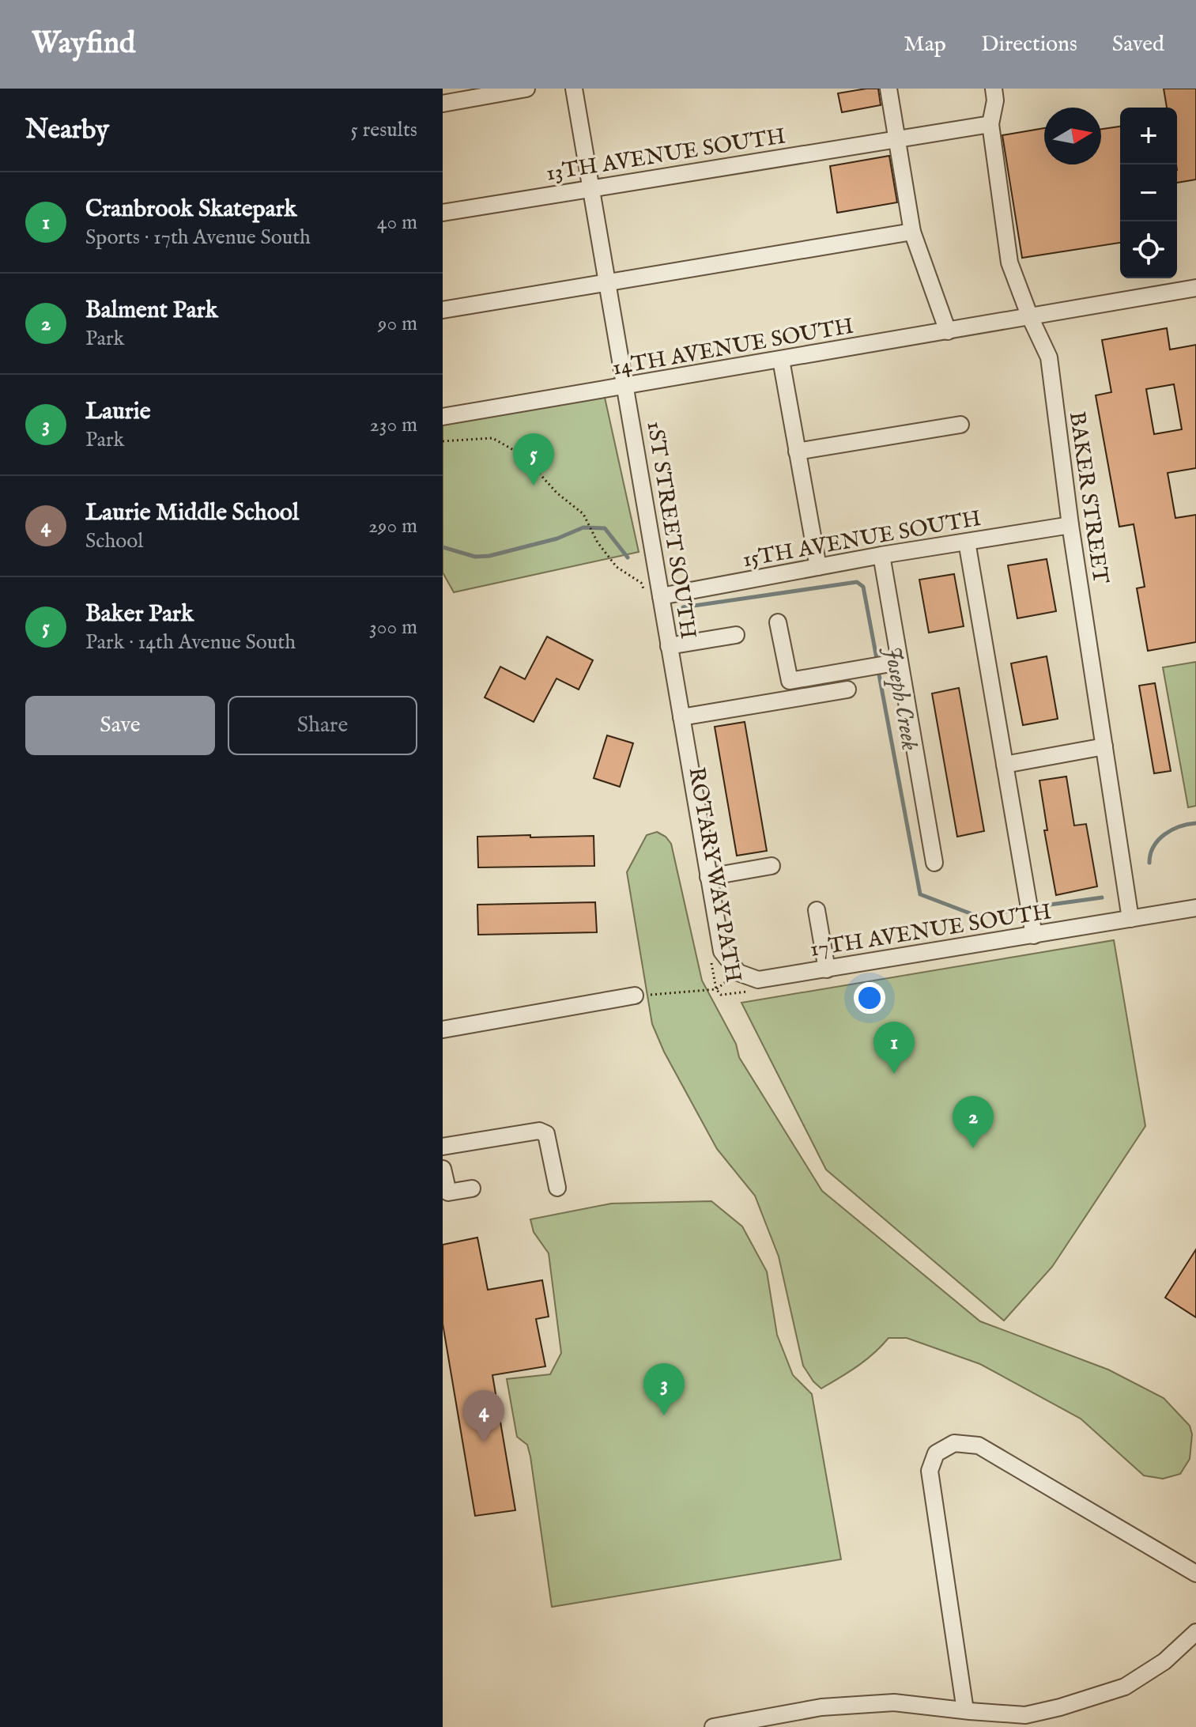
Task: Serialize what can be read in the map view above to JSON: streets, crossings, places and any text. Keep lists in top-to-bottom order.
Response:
{
  "streets": {
    "street": [
      "13TH AVENUE SOUTH",
      "14TH AVENUE SOUTH",
      "BAKER STREET",
      "1ST STREET SOUTH",
      "15TH AVENUE SOUTH",
      "17TH AVENUE SOUTH"
    ],
    "path": ["ROTARY WAY PATH"]
  },
  "crossings": [
    ["13TH AVENUE SOUTH", "BAKER STREET"],
    ["13TH AVENUE SOUTH", "1ST STREET SOUTH"],
    ["14TH AVENUE SOUTH", "BAKER STREET"],
    ["14TH AVENUE SOUTH", "1ST STREET SOUTH"],
    ["BAKER STREET", "15TH AVENUE SOUTH"],
    ["BAKER STREET", "17TH AVENUE SOUTH"],
    ["1ST STREET SOUTH", "15TH AVENUE SOUTH"],
    ["1ST STREET SOUTH", "17TH AVENUE SOUTH"]
  ],
  "water": ["Joseph Creek"],
  "north": "right",
  "page": {
    "header": "Wayfind",
    "nav": ["Map", "Directions", "Saved"],
    "heading": ["Nearby", "5 results"],
    "map_buttons": ["+", "−"],
    "list": [
      {
        "mark": "1",
        "name": "Cranbrook Skatepark",
        "note": "Sports · 17th Avenue South",
        "value": "40 m"
      },
      {
        "mark": "2",
        "name": "Balment Park",
        "note": "Park",
        "value": "90 m"
      },
      {
        "mark": "3",
        "name": "Laurie",
        "note": "Park",
        "value": "230 m"
      },
      {
        "mark": "4",
        "name": "Laurie Middle School",
        "note": "School",
        "value": "290 m"
      },
      {
        "mark": "5",
        "name": "Baker Park",
        "note": "Park · 14th Avenue South",
        "value": "300 m"
      }
    ],
    "pins": [
      "5",
      "1",
      "2",
      "3",
      "4"
    ],
    "buttons": ["Save", "Share"]
  }
}
